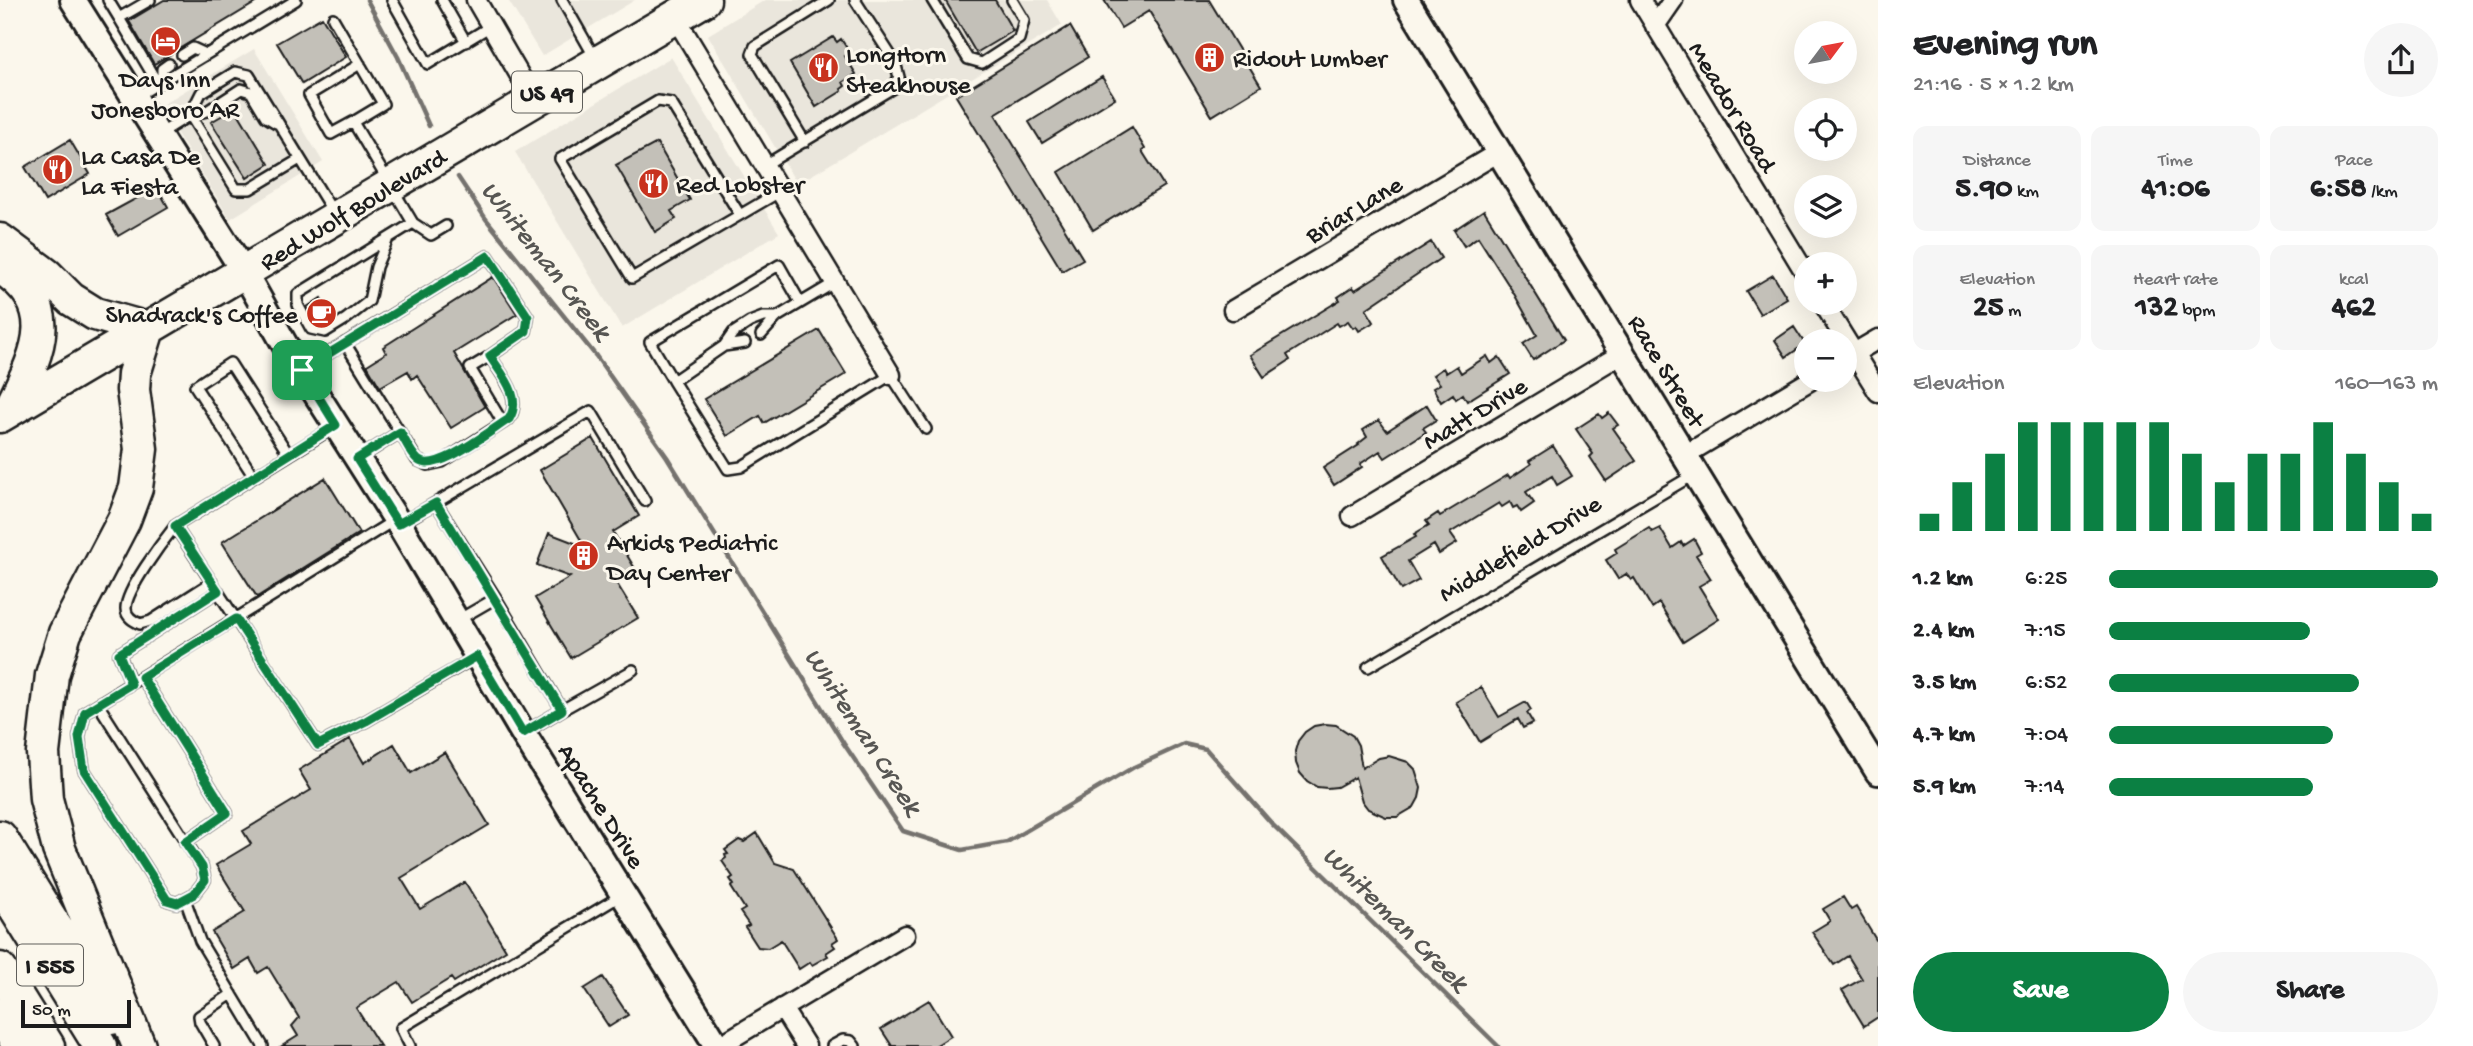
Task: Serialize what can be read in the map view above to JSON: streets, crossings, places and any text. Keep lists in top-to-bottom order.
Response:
{
  "streets": {
    "highway": ["US 49", "Red Wolf Boulevard", "I 555"],
    "street": [
      "Meador Road",
      "Briar Lane",
      "Race Street",
      "Matt Drive",
      "Middlefield Drive",
      "Apache Drive"
    ]
  },
  "crossings": [
    ["Red Wolf Boulevard", "Apache Drive"],
    ["Briar Lane", "Race Street"],
    ["Race Street", "Matt Drive"],
    ["Race Street", "Middlefield Drive"]
  ],
  "water": ["Whiteman Creek"],
  "places": {
    "hotel": ["Days Inn Jonesboro AR"],
    "building": ["Ridout Lumber", "Arkids Pediatric Day Center"],
    "restaurant": ["LongHorn Steakhouse", "La Casa De La Fiesta", "Red Lobster"],
    "cafe": ["Shadrack's Coffee"]
  },
  "scale_bar": "50 m",
  "north": "top right",
  "page": {
    "heading": ["Evening run", "21:16 · 5 × 1.2 km"],
    "map_buttons": ["+", "−"],
    "stats": [
      ["Distance", "5.90 km"],
      ["Time", "41:06"],
      ["Pace", "6:58 /km"],
      ["Elevation", "25 m"],
      ["Heart rate", "132 bpm"],
      ["kcal", "462"]
    ],
    "chart": ["Elevation", "160–163 m"],
    "list": [
      {
        "name": "1.2 km",
        "note": "6:25"
      },
      {
        "name": "2.4 km",
        "note": "7:15"
      },
      {
        "name": "3.5 km",
        "note": "6:52"
      },
      {
        "name": "4.7 km",
        "note": "7:04"
      },
      {
        "name": "5.9 km",
        "note": "7:14"
      }
    ],
    "buttons": ["Save", "Share"],
    "scale": "50 m"
  }
}
